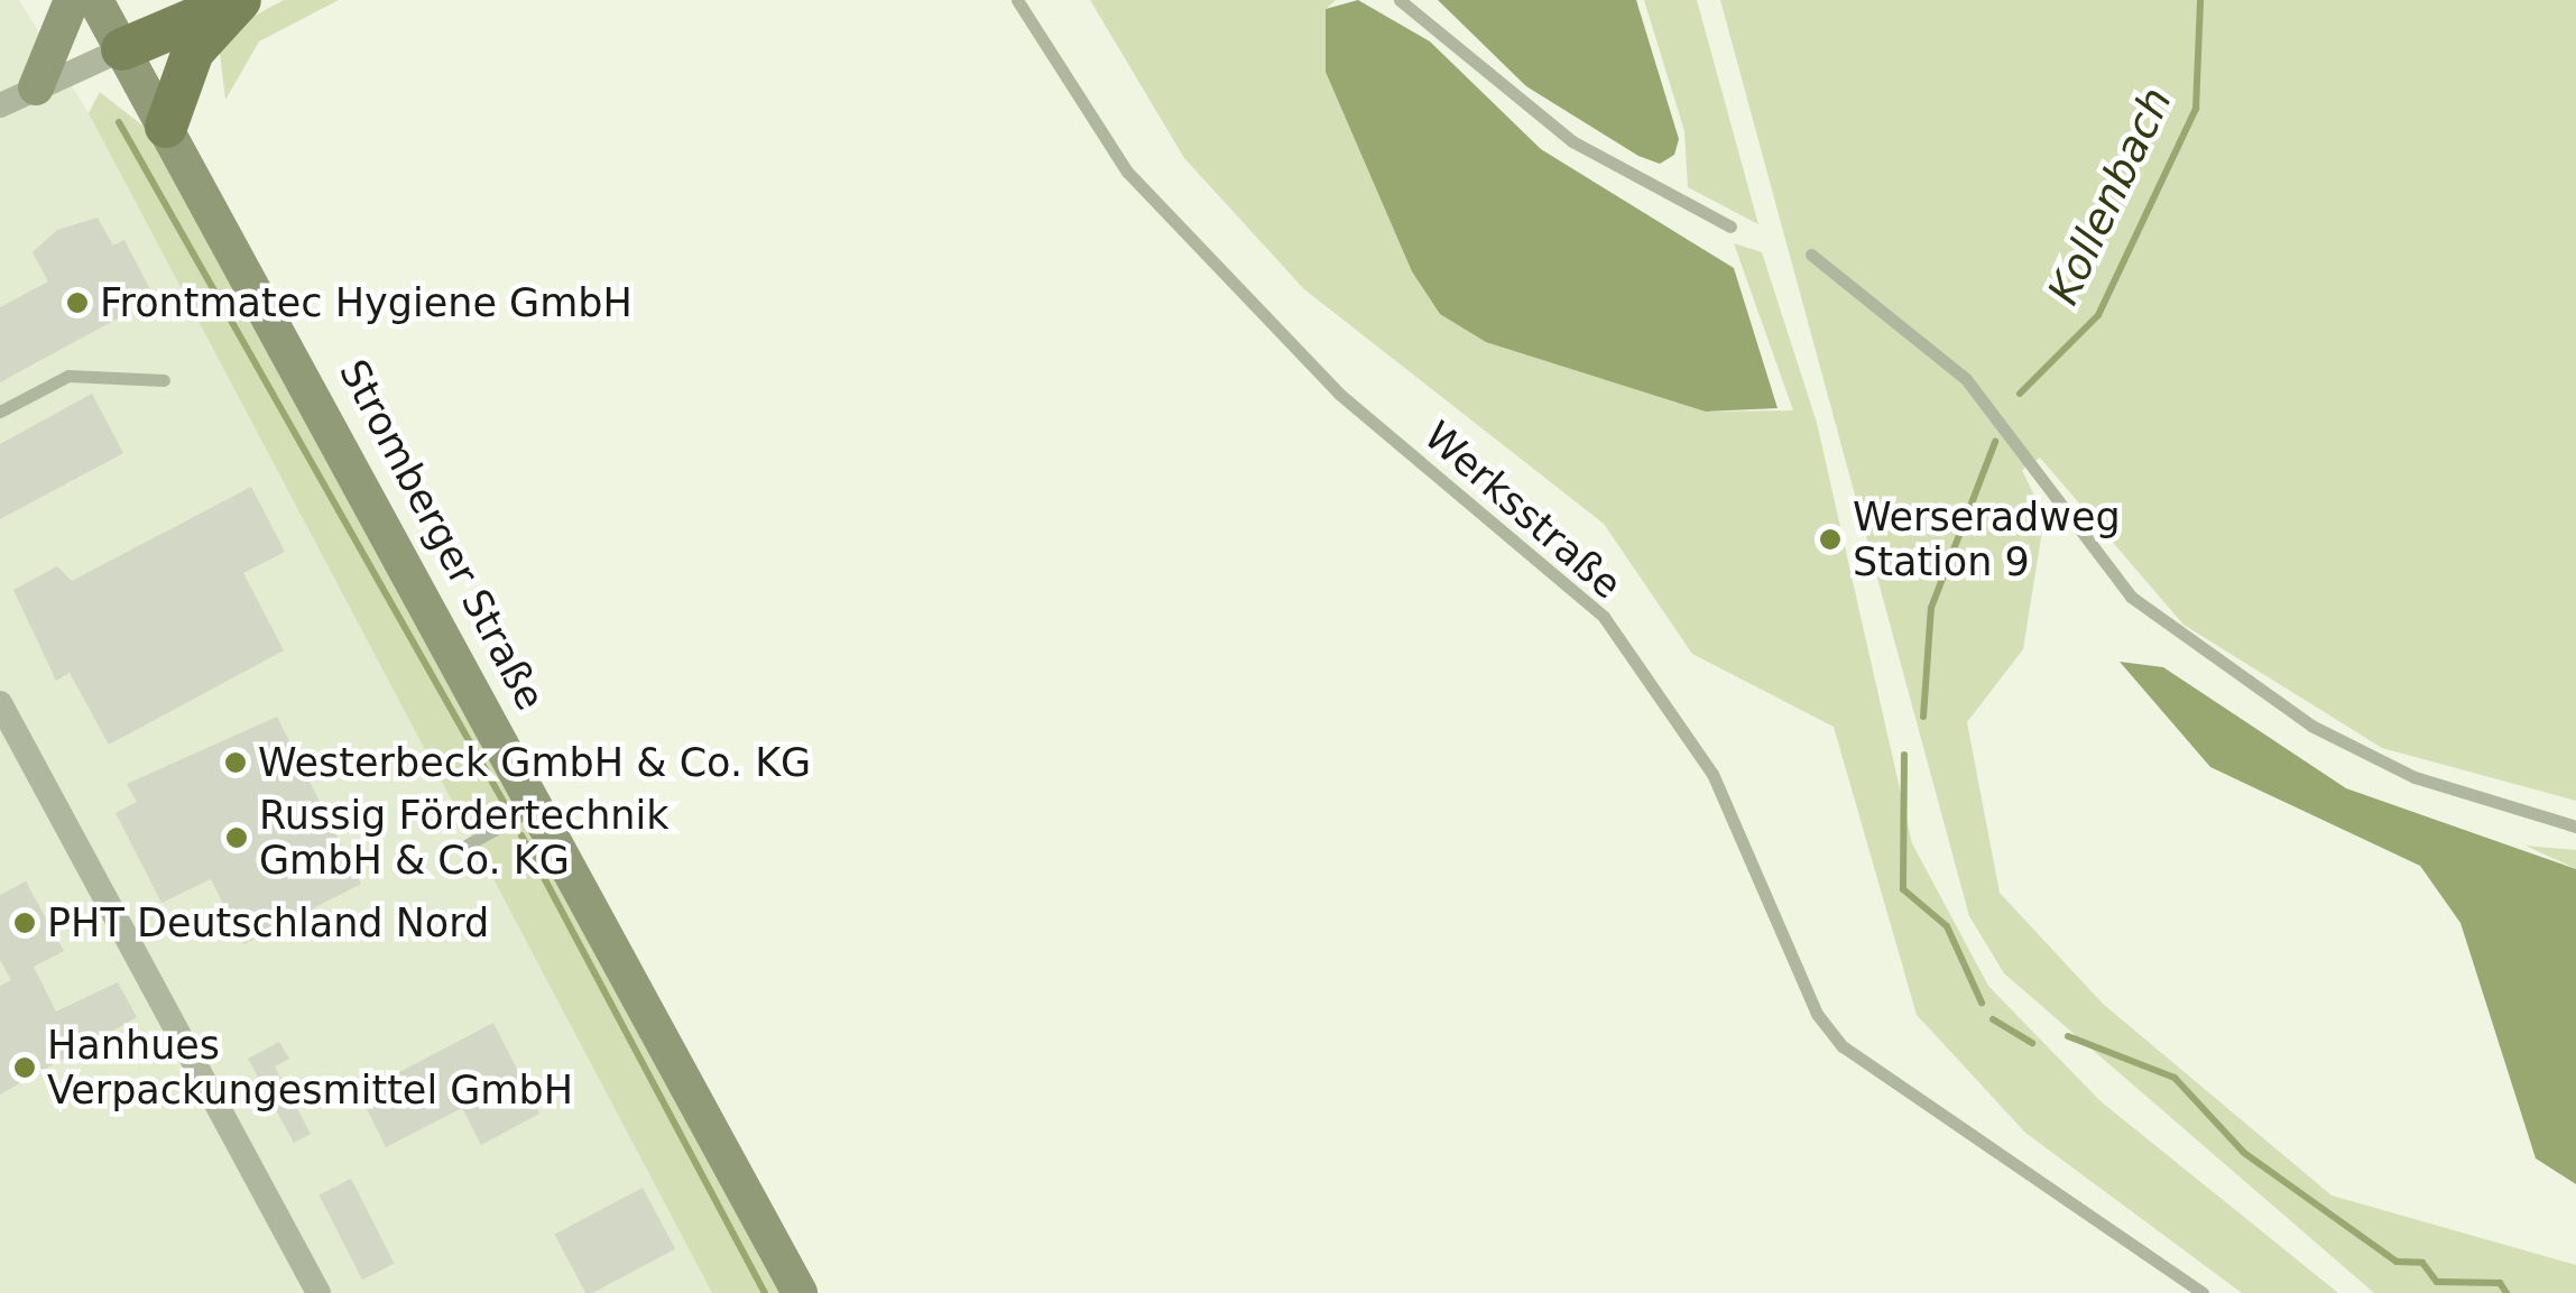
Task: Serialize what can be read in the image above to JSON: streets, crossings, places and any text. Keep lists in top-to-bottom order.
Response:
{
  "streets": {
    "main road": ["Stromberger Straße"],
    "lane": ["Werksstraße"]
  },
  "water": ["Kollenbach"],
  "places": [
    "Frontmatec Hygiene GmbH",
    "Werseradweg Station 9",
    "Westerbeck GmbH & Co. KG",
    "Russig Fördertechnik GmbH & Co. KG",
    "PHT Deutschland Nord",
    "Hanhues Verpackungesmittel GmbH"
  ]
}
